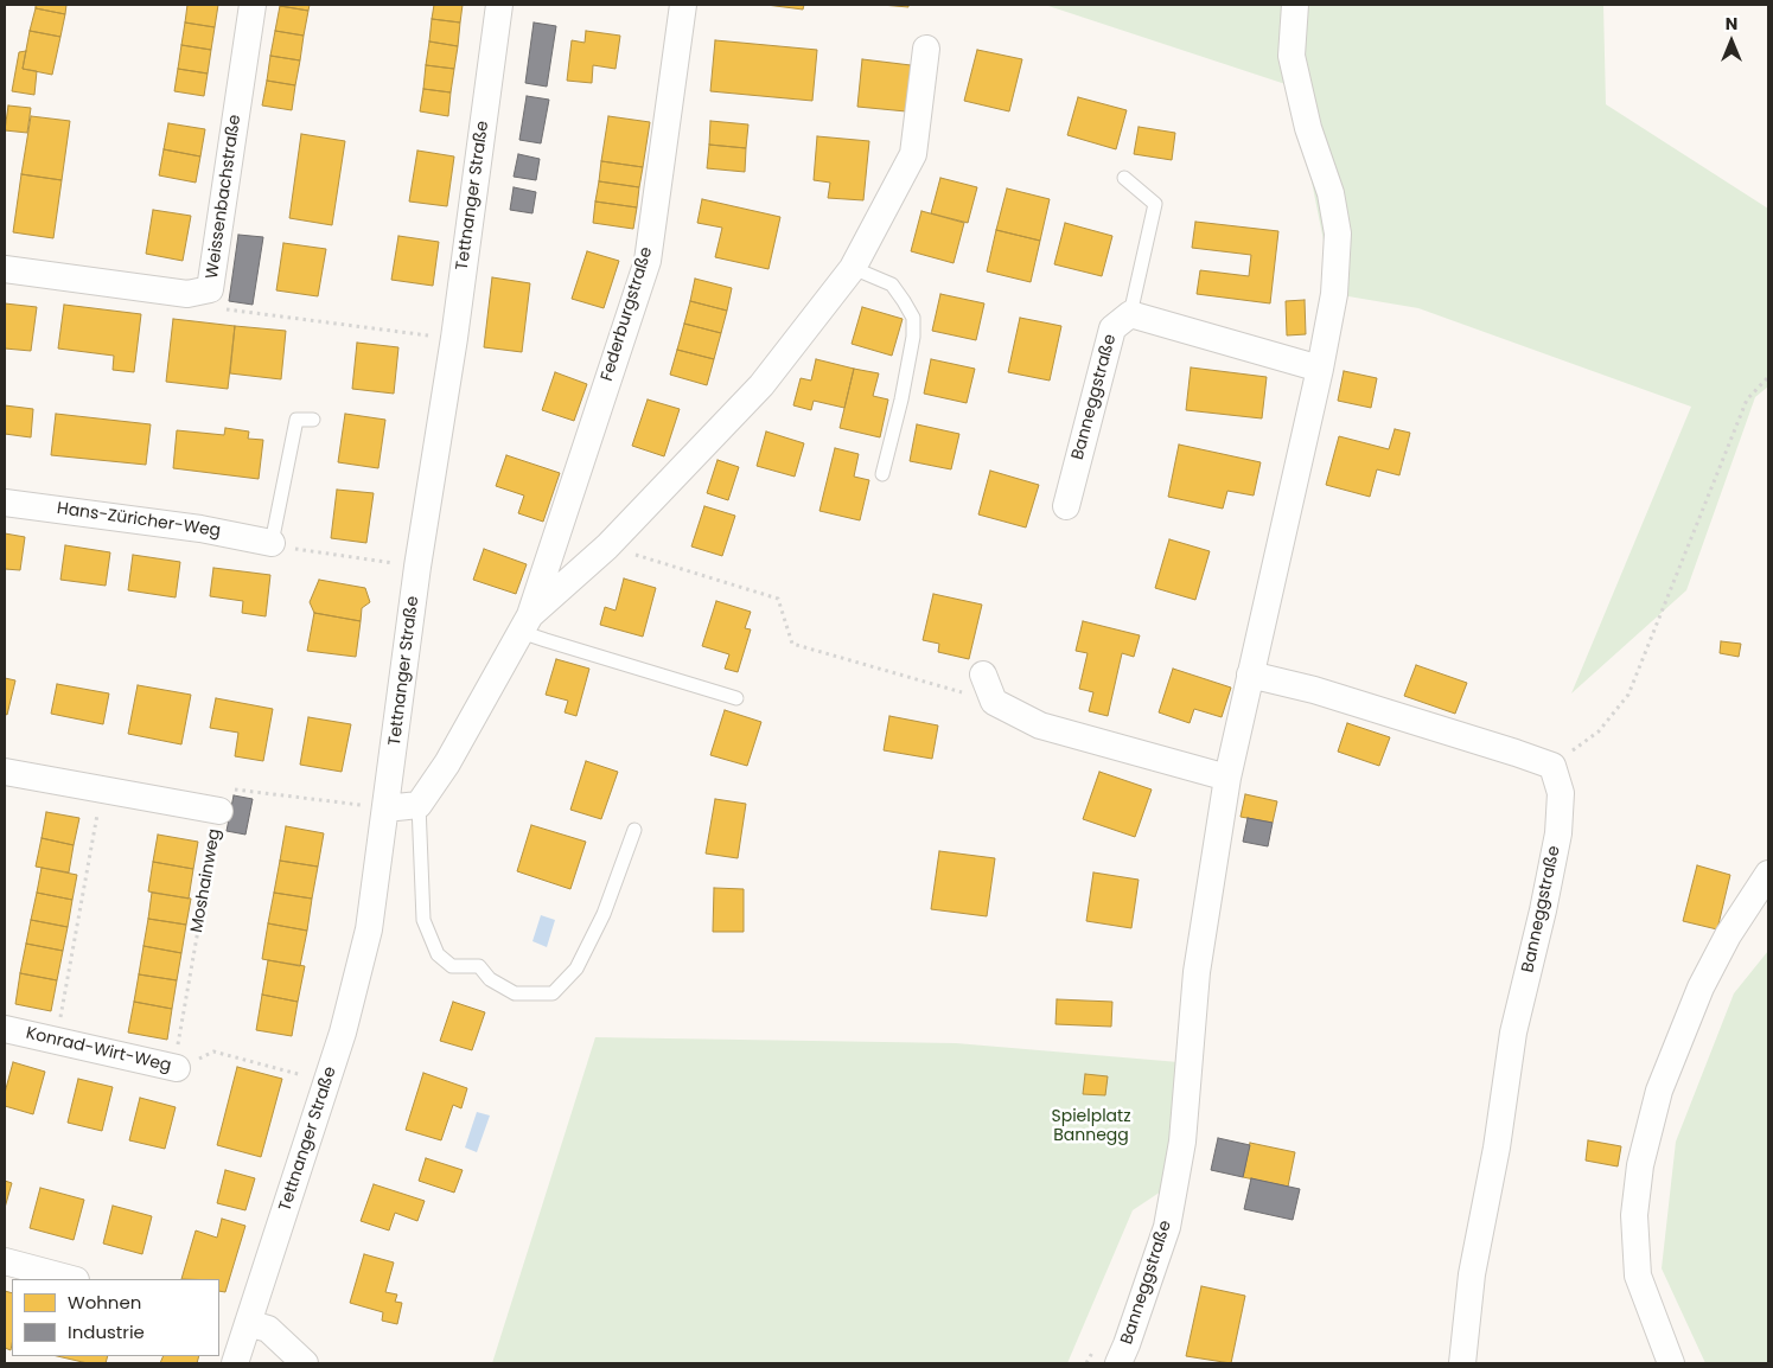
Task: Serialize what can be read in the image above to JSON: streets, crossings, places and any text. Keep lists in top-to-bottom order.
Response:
{
  "streets": {
    "street": [
      "Tettnanger Straße",
      "Weissenbachstraße",
      "Federburgstraße",
      "Banneggstraße",
      "Hans-Züricher-Weg",
      "Moshainweg",
      "Konrad-Wirt-Weg"
    ]
  },
  "crossings": [
    ["Tettnanger Straße", "Konrad-Wirt-Weg"],
    ["Moshainweg", "Konrad-Wirt-Weg"]
  ],
  "parks": ["Spielplatz Bannegg"],
  "legend": ["Wohnen", "Industrie"],
  "north": "top"
}
